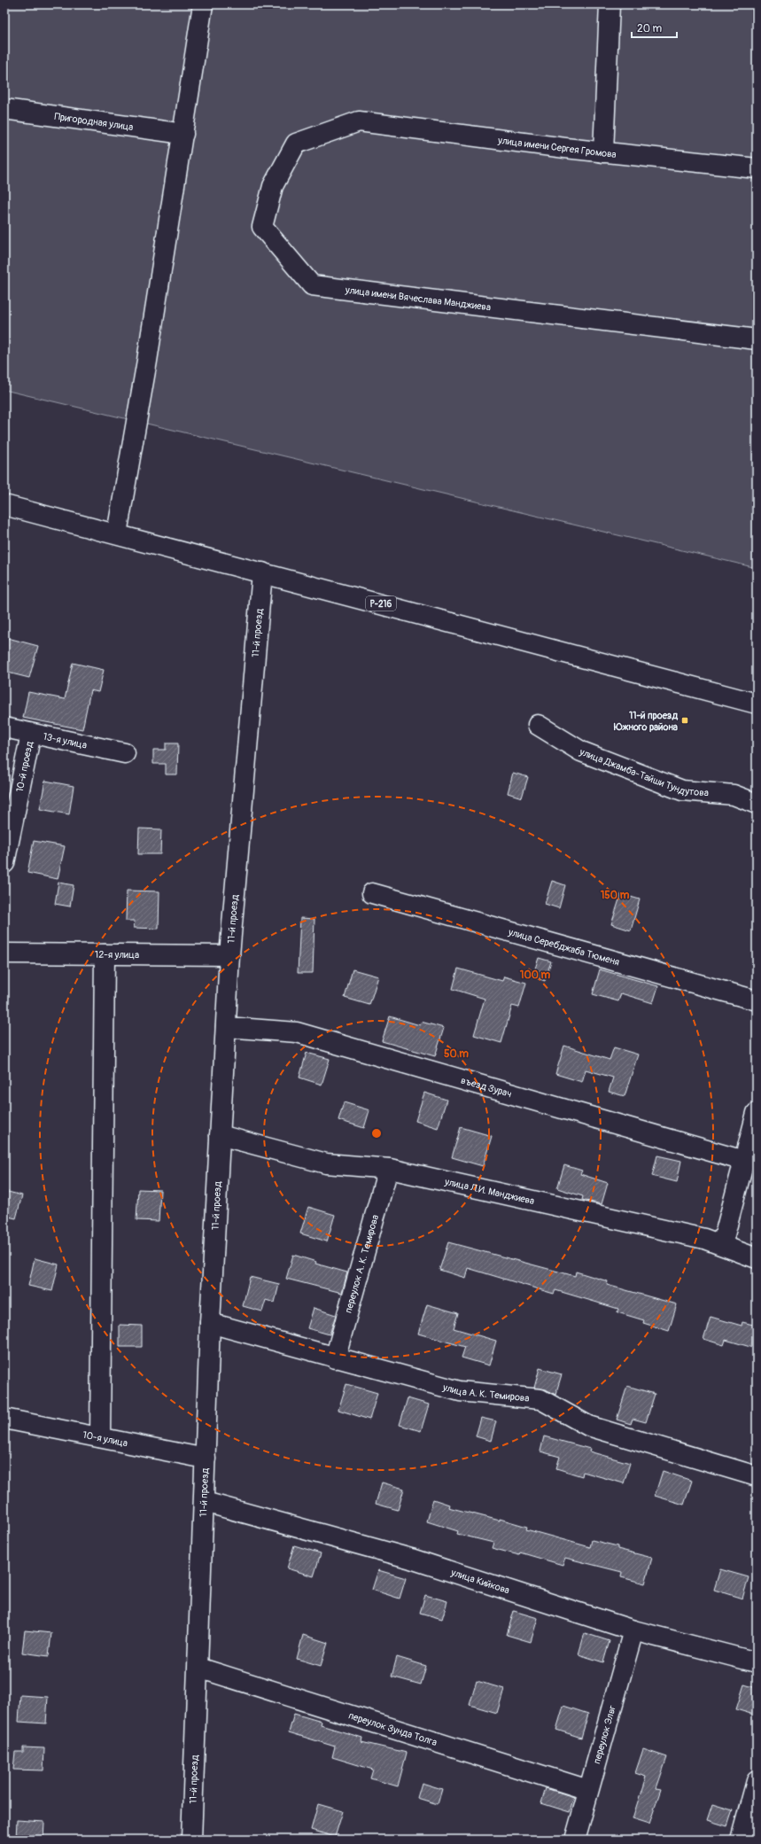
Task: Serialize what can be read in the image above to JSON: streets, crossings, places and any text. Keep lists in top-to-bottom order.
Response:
{
  "streets": {
    "main road": [
      "Пригородная улица",
      "улица имени Сергея Громова",
      "улица имени Вячеслава Манджиева",
      "Р-216",
      "11-й проезд",
      "13-я улица",
      "10-й проезд",
      "улица Джамба-Тайши Тундутова",
      "улица Серебджаба Тюменя",
      "12-я улица",
      "въезд Зурач",
      "улица Л.И. Манджиева",
      "переулок А. К. Темирова",
      "улица А. К. Темирова",
      "10-я улица",
      "улица Кийкова",
      "переулок Зунда Толга",
      "переулок Элвг"
    ]
  },
  "crossings": [
    ["улица имени Сергея Громова", "улица имени Вячеслава Манджиева"],
    ["Р-216", "11-й проезд"],
    ["11-й проезд", "12-я улица"],
    ["11-й проезд", "въезд Зурач"],
    ["11-й проезд", "улица Л.И. Манджиева"],
    ["11-й проезд", "улица А. К. Темирова"],
    ["11-й проезд", "10-я улица"],
    ["11-й проезд", "улица Кийкова"],
    ["11-й проезд", "переулок Зунда Толга"],
    ["13-я улица", "10-й проезд"],
    ["улица Л.И. Манджиева", "переулок А. К. Темирова"],
    ["переулок А. К. Темирова", "улица А. К. Темирова"],
    ["улица Кийкова", "переулок Элвг"],
    ["переулок Зунда Толга", "переулок Элвг"]
  ],
  "places": {
    "transit": ["11-й проезд Южного района"]
  },
  "scale_bar": "20 m",
  "rings": ["150 m", "100 m", "50 m"]
}
